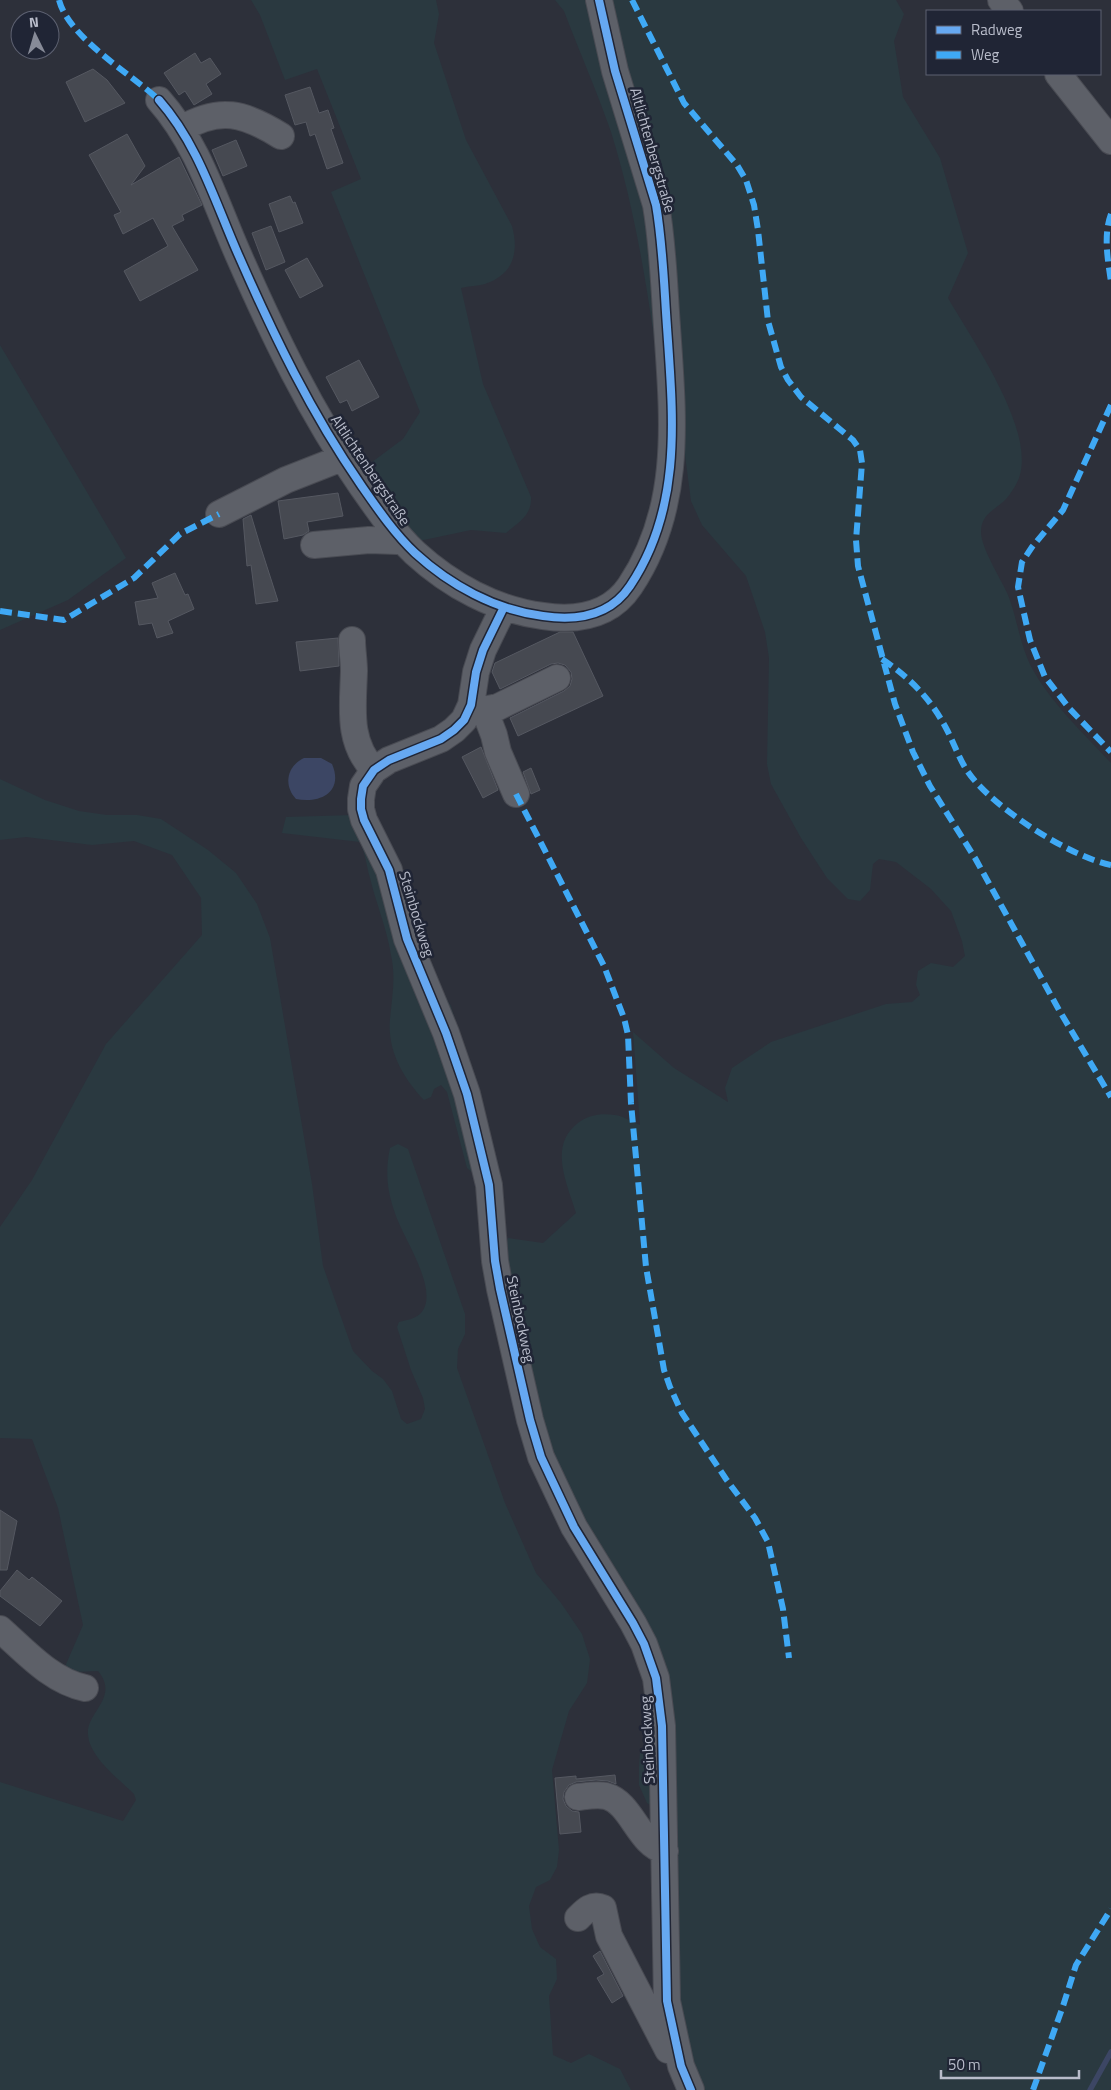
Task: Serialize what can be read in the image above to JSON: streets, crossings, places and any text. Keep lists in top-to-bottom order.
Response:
{
  "streets": {
    "street": ["Altlichtenbergstraße", "Steinbockweg"]
  },
  "legend": ["Radweg", "Weg"],
  "scale_bar": "50 m",
  "north": "top"
}
